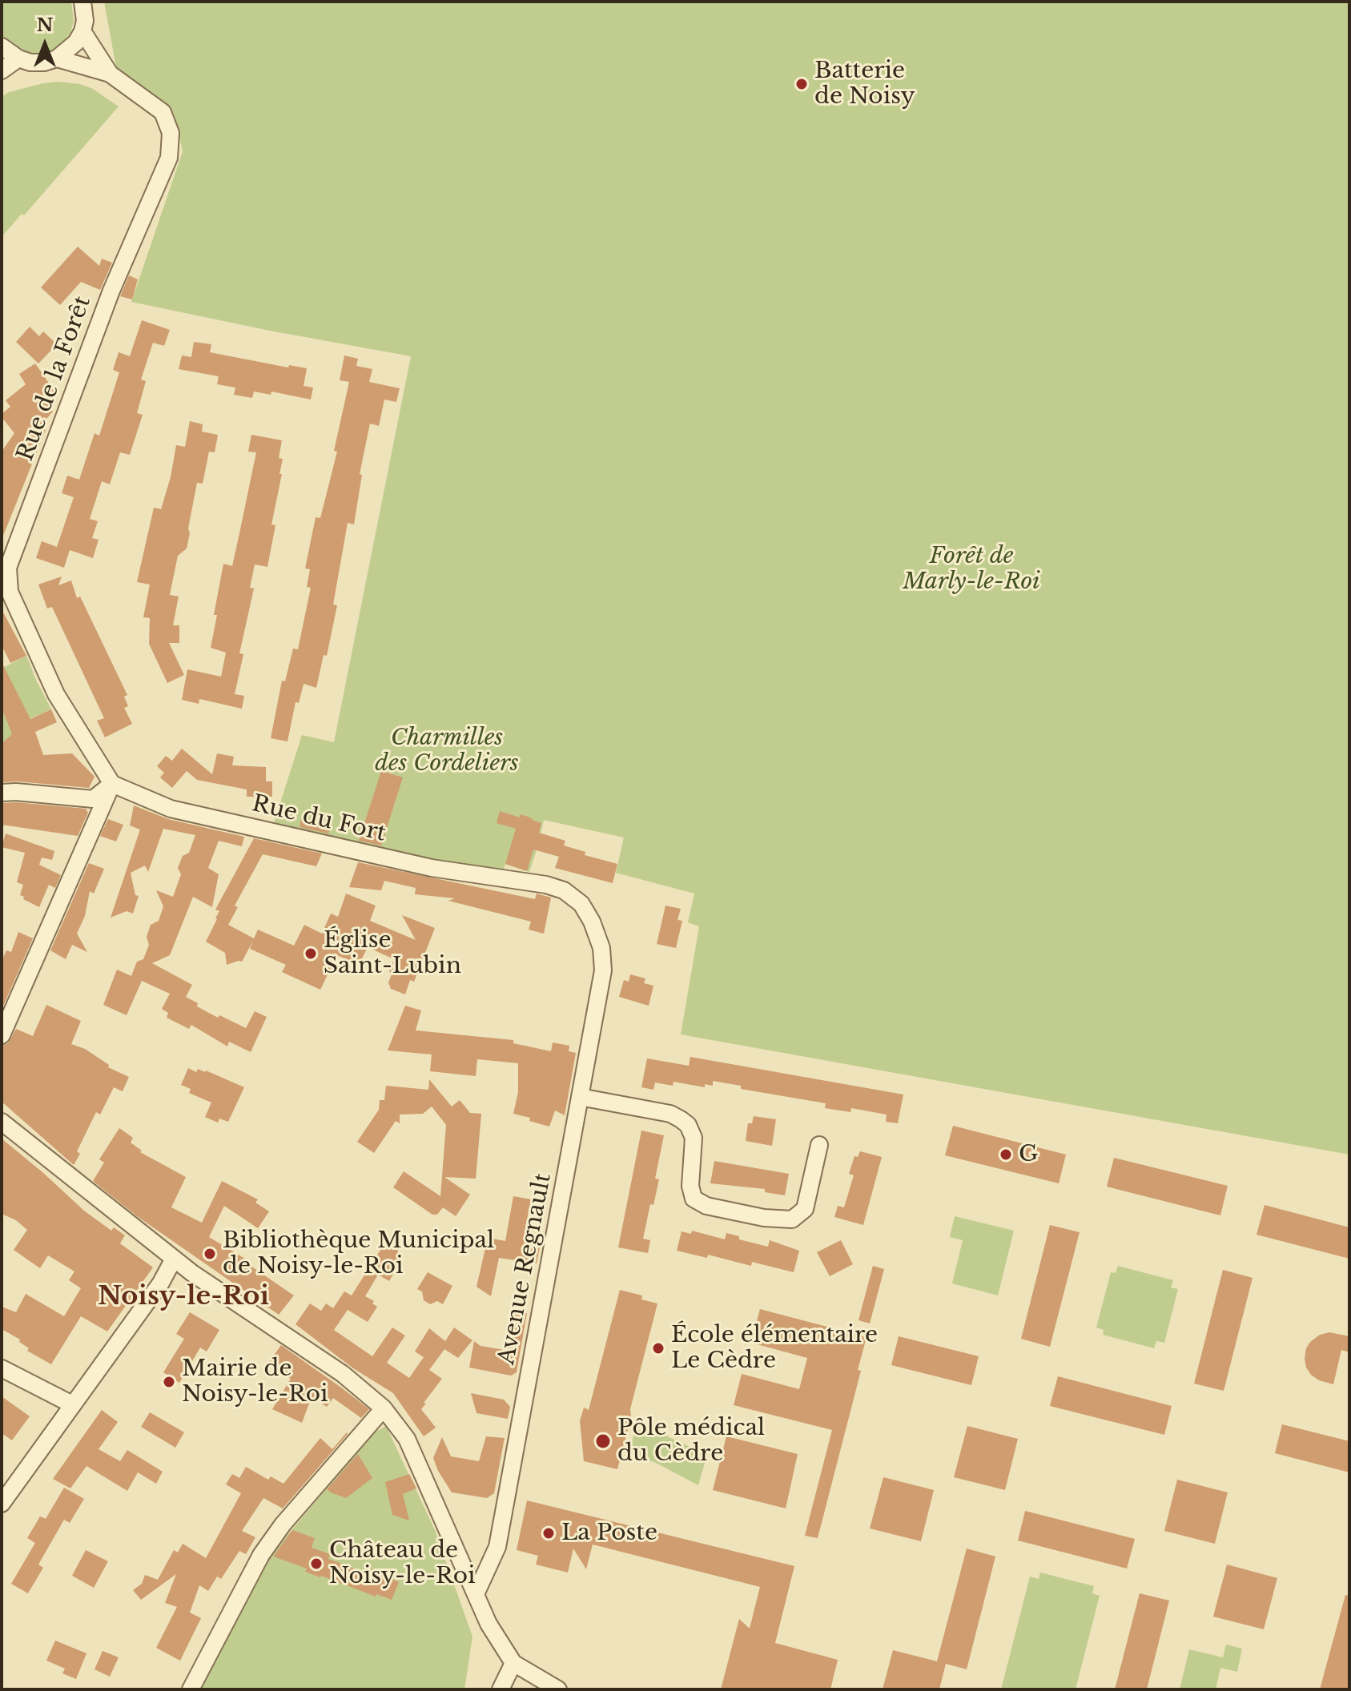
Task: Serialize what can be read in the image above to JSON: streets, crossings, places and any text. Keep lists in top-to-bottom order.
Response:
{
  "streets": {
    "street": ["Rue de la Forêt", "Rue du Fort", "Avenue Regnault"]
  },
  "crossings": [
    ["Rue de la Forêt", "Rue du Fort"],
    ["Rue du Fort", "Avenue Regnault"]
  ],
  "districts": ["Noisy-le-Roi"],
  "parks": ["Forêt de Marly-le-Roi", "Charmilles des Cordeliers"],
  "places": [
    "Batterie de Noisy",
    "Église Saint-Lubin",
    "G",
    "Bibliothèque Municipal de Noisy-le-Roi",
    "École élémentaire Le Cèdre",
    "Mairie de Noisy-le-Roi",
    "Pôle médical du Cèdre",
    "La Poste",
    "Château de Noisy-le-Roi"
  ],
  "north": "top"
}
